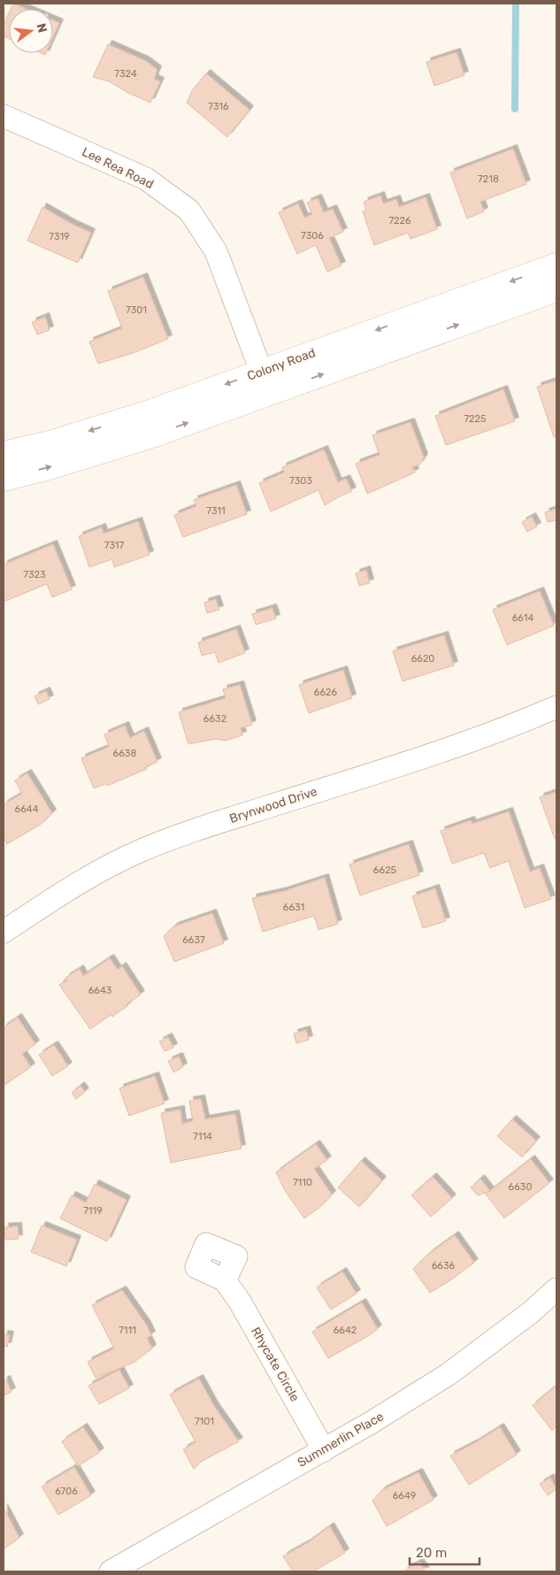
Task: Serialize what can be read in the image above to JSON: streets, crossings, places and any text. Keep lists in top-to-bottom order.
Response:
{
  "streets": {
    "main road": ["Colony Road"],
    "street": [
      "Lee Rea Road",
      "Brynwood Drive",
      "Rhycate Circle",
      "Summerlin Place"
    ]
  },
  "crossings": [
    ["Lee Rea Road", "Colony Road"],
    ["Rhycate Circle", "Summerlin Place"]
  ],
  "house_numbers": [
    "7324",
    "7316",
    "7218",
    "7226",
    "7306",
    "7319",
    "7301",
    "7225",
    "7303",
    "7311",
    "7317",
    "7323",
    "6614",
    "6620",
    "6626",
    "6632",
    "6638",
    "6644",
    "6625",
    "6631",
    "6637",
    "6643",
    "7114",
    "7110",
    "6630",
    "7119",
    "6636",
    "7111",
    "6642",
    "7101",
    "6706",
    "6649"
  ],
  "scale_bar": "20 m",
  "north": "right"
}
